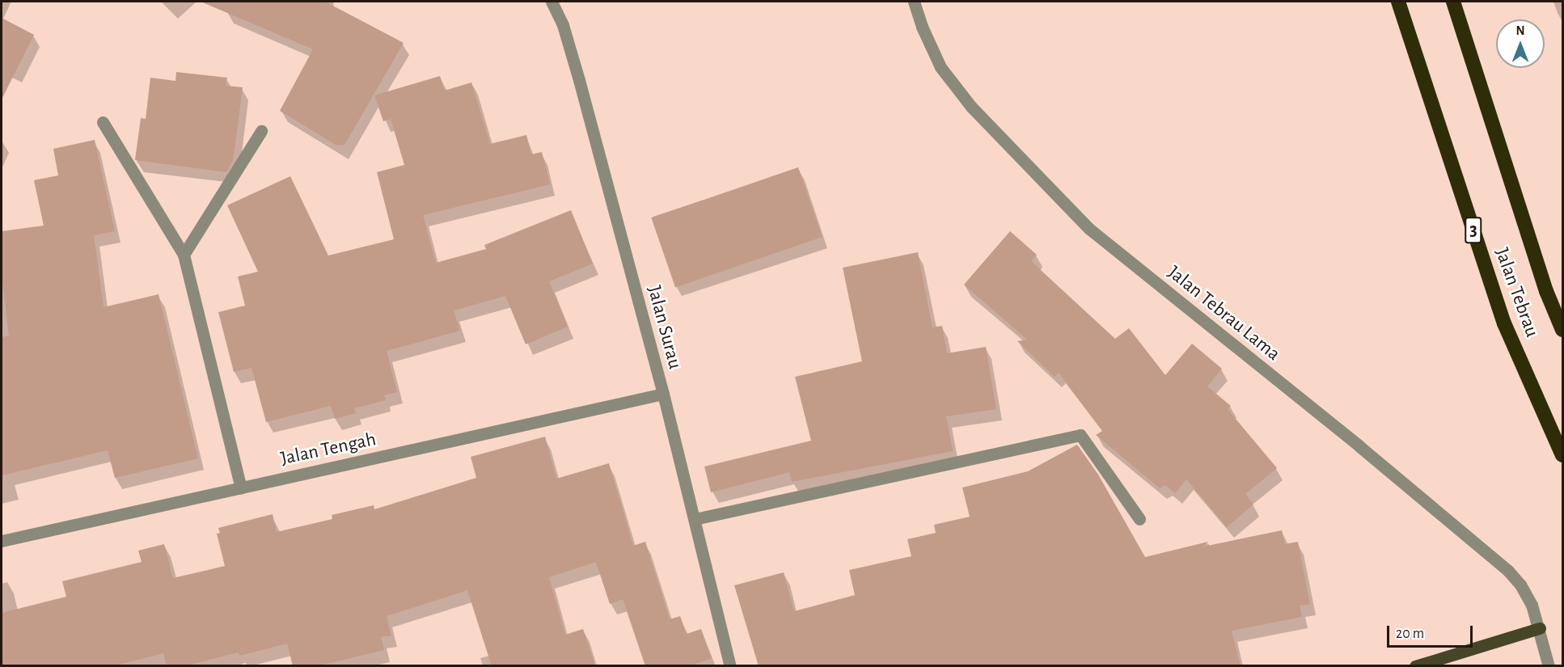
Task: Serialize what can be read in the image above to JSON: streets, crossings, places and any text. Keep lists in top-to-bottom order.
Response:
{
  "streets": {
    "highway": ["3", "Jalan Tebrau"],
    "street": ["Jalan Tebrau Lama", "Jalan Surau", "Jalan Tengah"]
  },
  "crossings": [
    ["Jalan Surau", "Jalan Tengah"]
  ],
  "scale_bar": "20 m",
  "north": "top"
}
